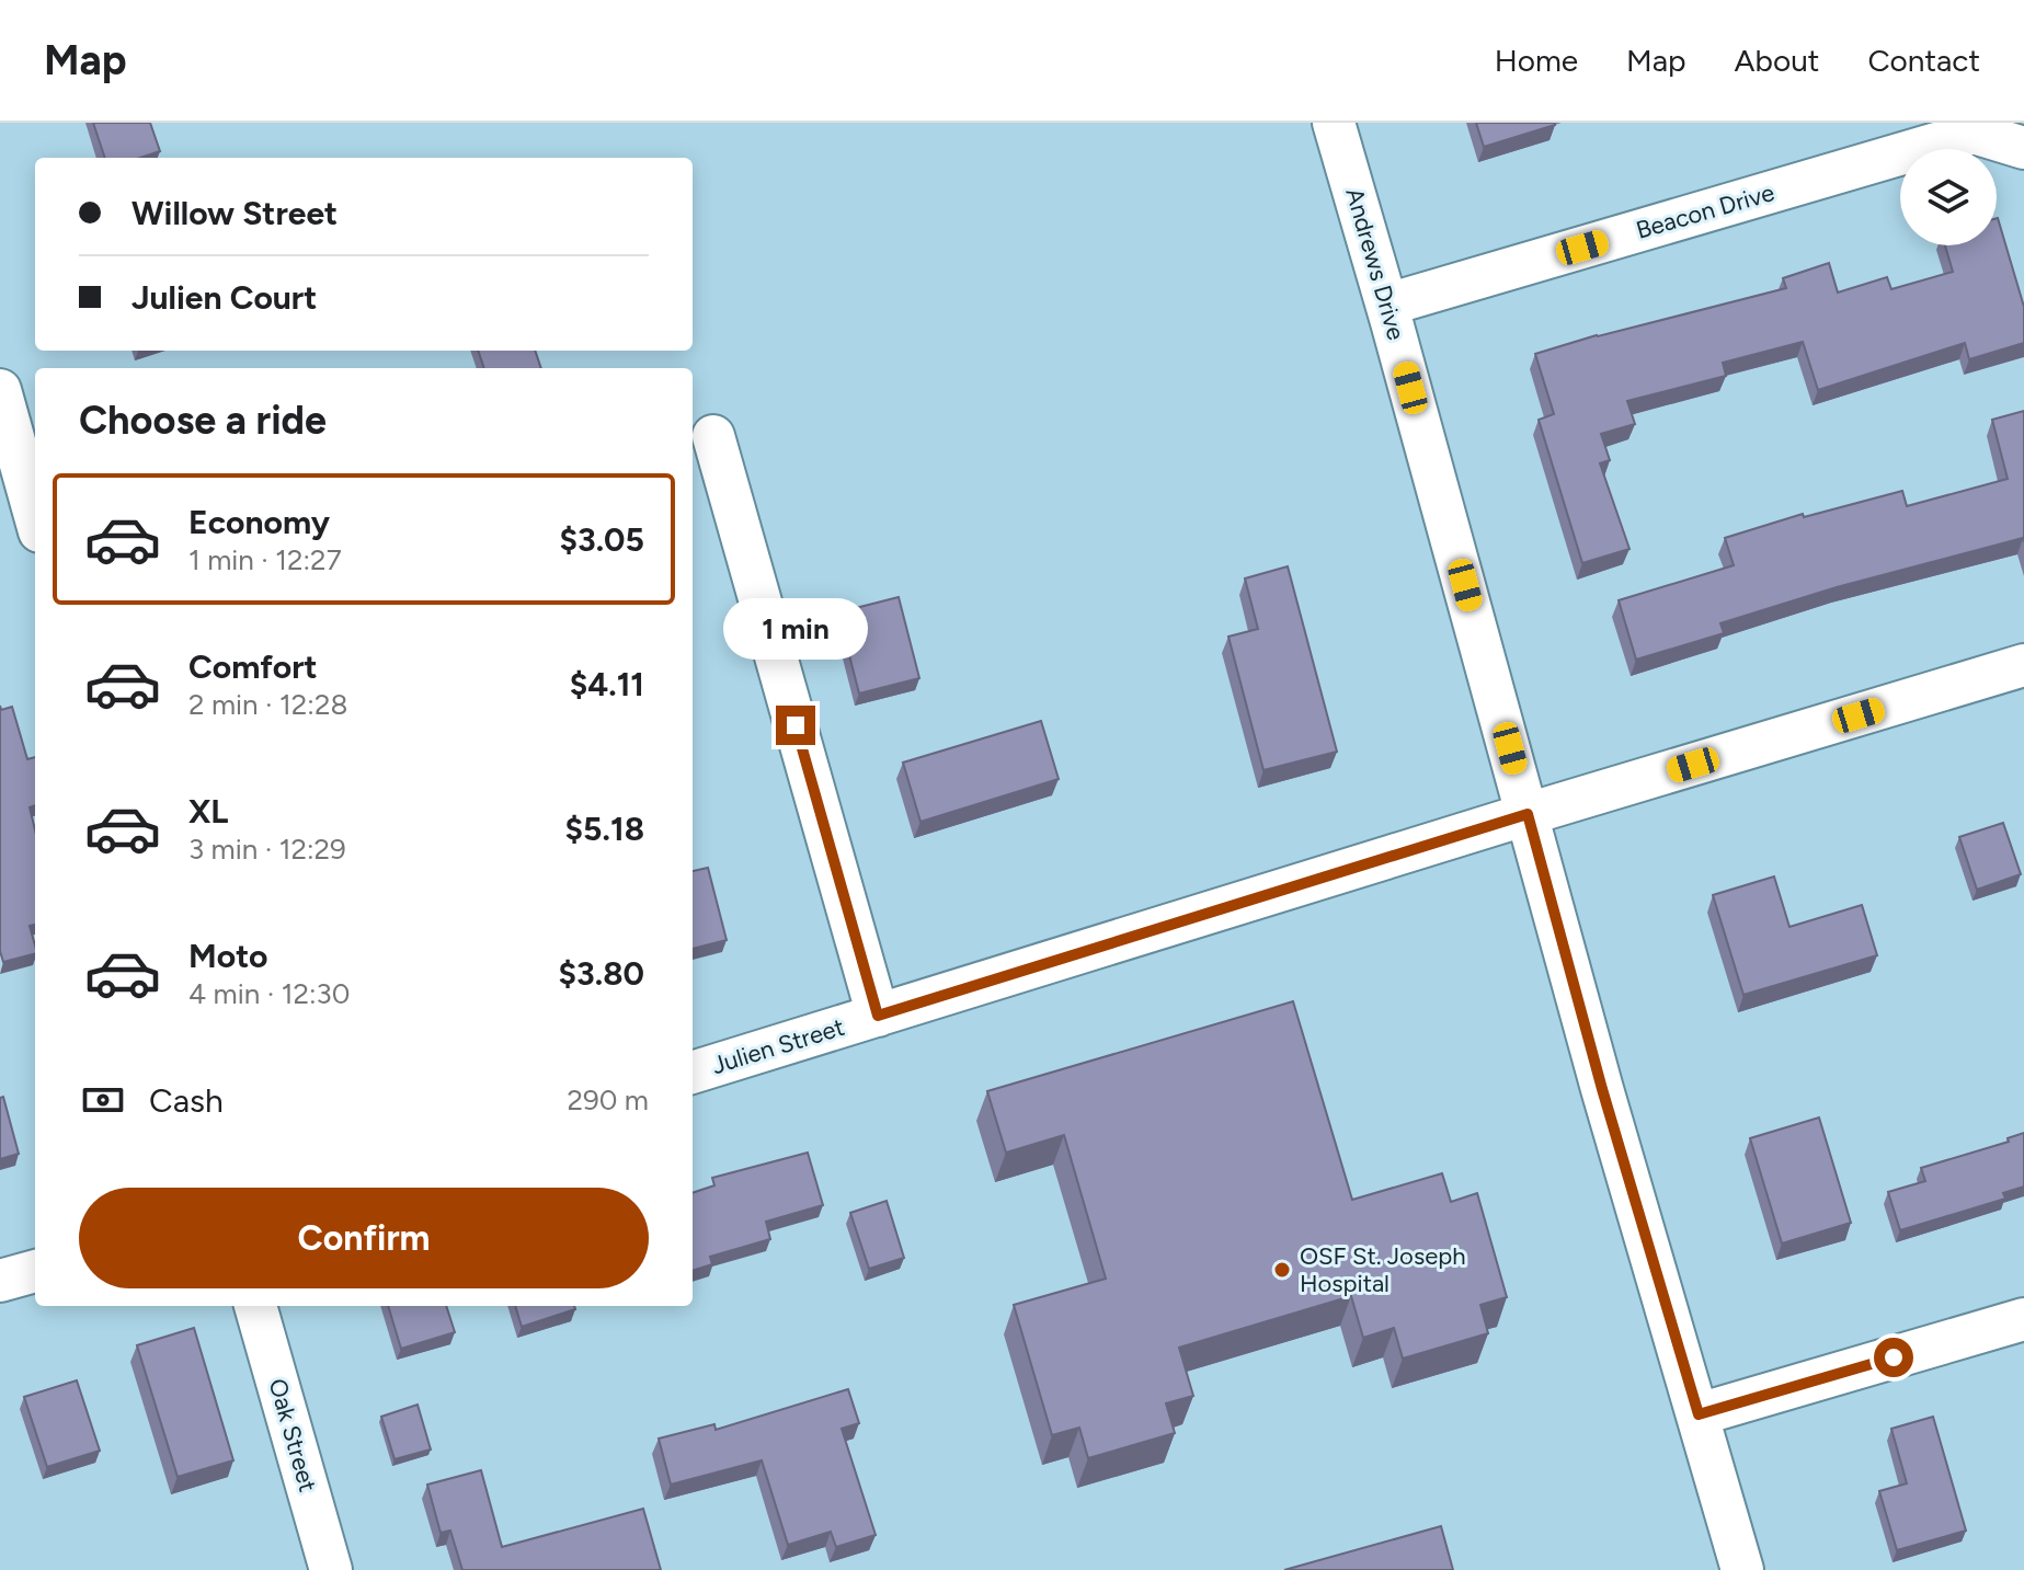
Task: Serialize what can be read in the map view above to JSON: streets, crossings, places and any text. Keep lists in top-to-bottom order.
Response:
{
  "streets": {
    "street": [
      "Beacon Drive",
      "Andrews Drive",
      "Julien Street",
      "Oak Street"
    ]
  },
  "crossings": [
    ["Beacon Drive", "Andrews Drive"],
    ["Andrews Drive", "Julien Street"]
  ],
  "places": ["OSF St. Joseph Hospital"],
  "page": {
    "header": "Map",
    "nav": [
      "Home",
      "Map",
      "About",
      "Contact"
    ],
    "banner": ["Willow Street", "Julien Court"],
    "heading": "Choose a ride",
    "list": [
      {
        "name": "Economy",
        "note": "1 min · 12:27",
        "value": "$3.05"
      },
      {
        "name": "Comfort",
        "note": "2 min · 12:28",
        "value": "$4.11"
      },
      {
        "name": "XL",
        "note": "3 min · 12:29",
        "value": "$5.18"
      },
      {
        "name": "Moto",
        "note": "4 min · 12:30",
        "value": "$3.80"
      }
    ],
    "bubble": "1 min",
    "pay": ["Cash", "290 m"],
    "buttons": "Confirm"
  }
}
